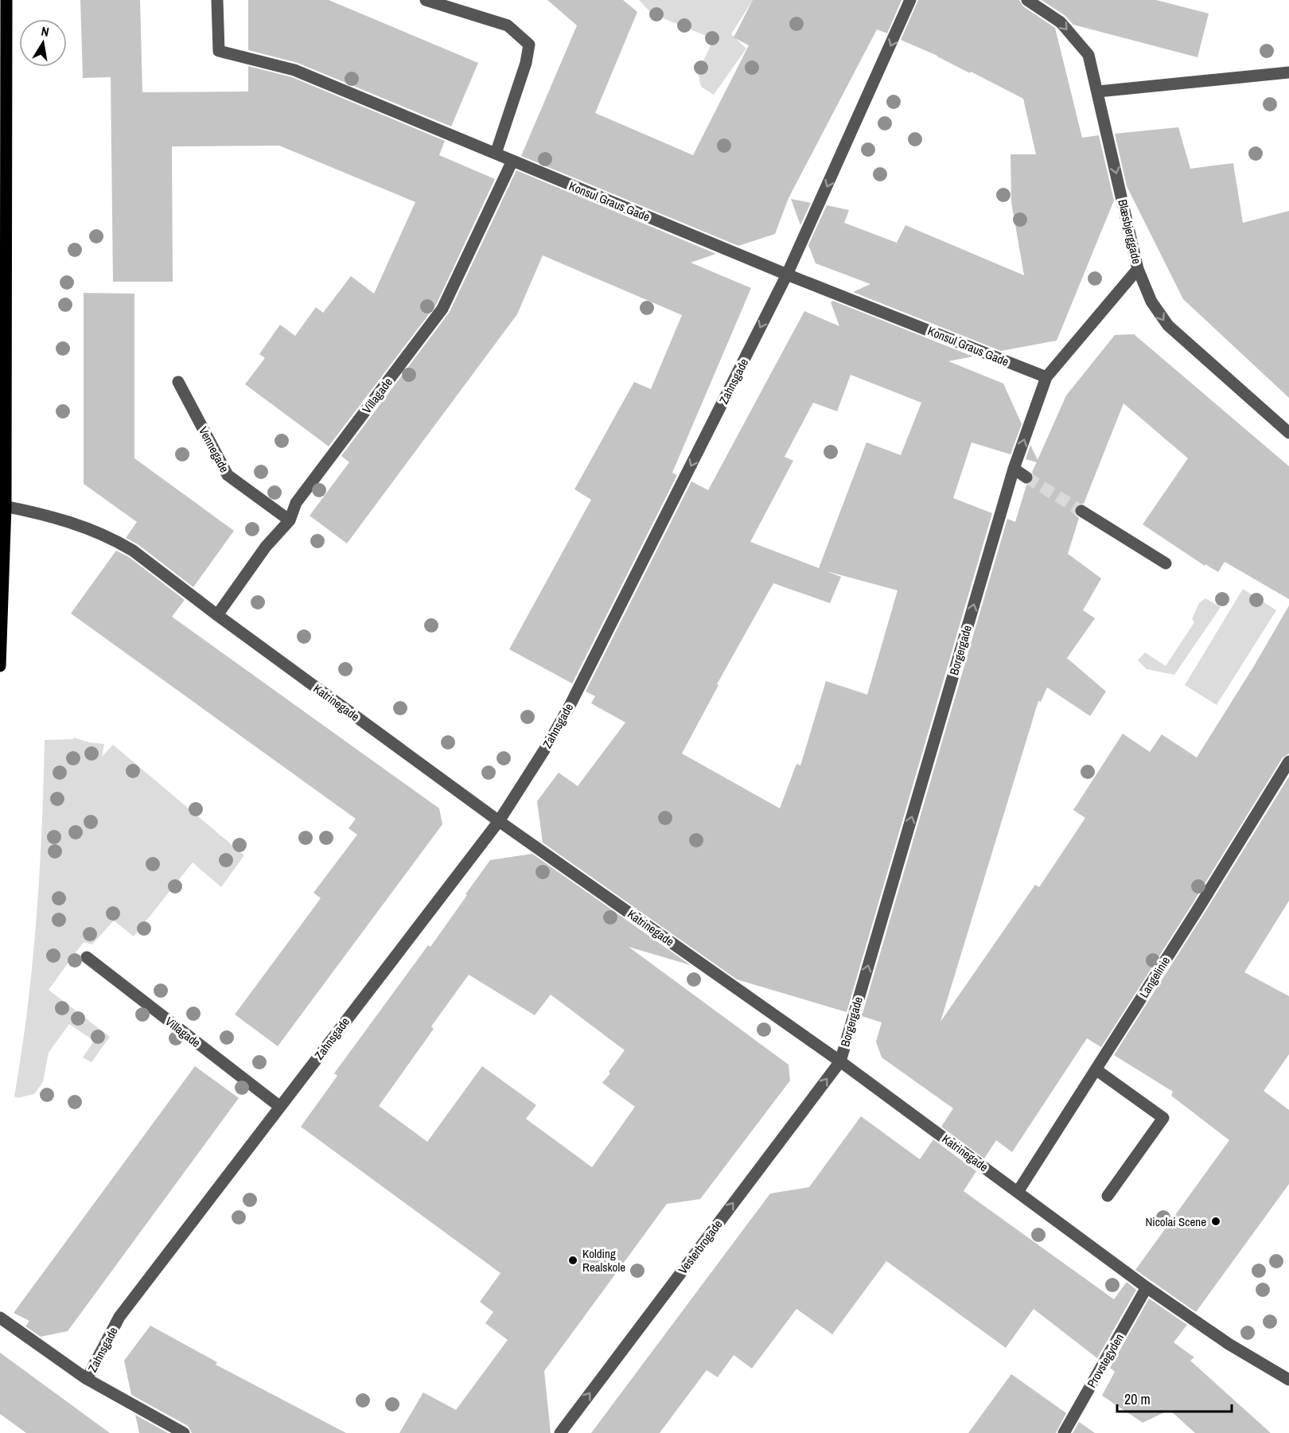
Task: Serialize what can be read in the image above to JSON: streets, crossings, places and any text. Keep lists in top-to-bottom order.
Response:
{
  "streets": {
    "street": [
      "Konsul Graus Gade",
      "Blæsbjerggade",
      "Zahnsgade",
      "Villagade",
      "Vennegade",
      "Borgergade",
      "Katrinegade",
      "Langelinie",
      "Vesterbrogade",
      "Provstegyden"
    ]
  },
  "crossings": [
    ["Konsul Graus Gade", "Zahnsgade"],
    ["Konsul Graus Gade", "Villagade"],
    ["Konsul Graus Gade", "Borgergade"],
    ["Blæsbjerggade", "Borgergade"],
    ["Zahnsgade", "Villagade"],
    ["Zahnsgade", "Katrinegade"],
    ["Villagade", "Vennegade"],
    ["Villagade", "Katrinegade"],
    ["Borgergade", "Katrinegade"],
    ["Borgergade", "Vesterbrogade"],
    ["Katrinegade", "Langelinie"],
    ["Katrinegade", "Vesterbrogade"],
    ["Katrinegade", "Provstegyden"]
  ],
  "one_way": [
    "Blæsbjerggade",
    "Zahnsgade",
    "Borgergade",
    "Vesterbrogade"
  ],
  "places": ["Nicolai Scene", "Kolding Realskole"],
  "scale_bar": "20 m",
  "north": "top"
}
